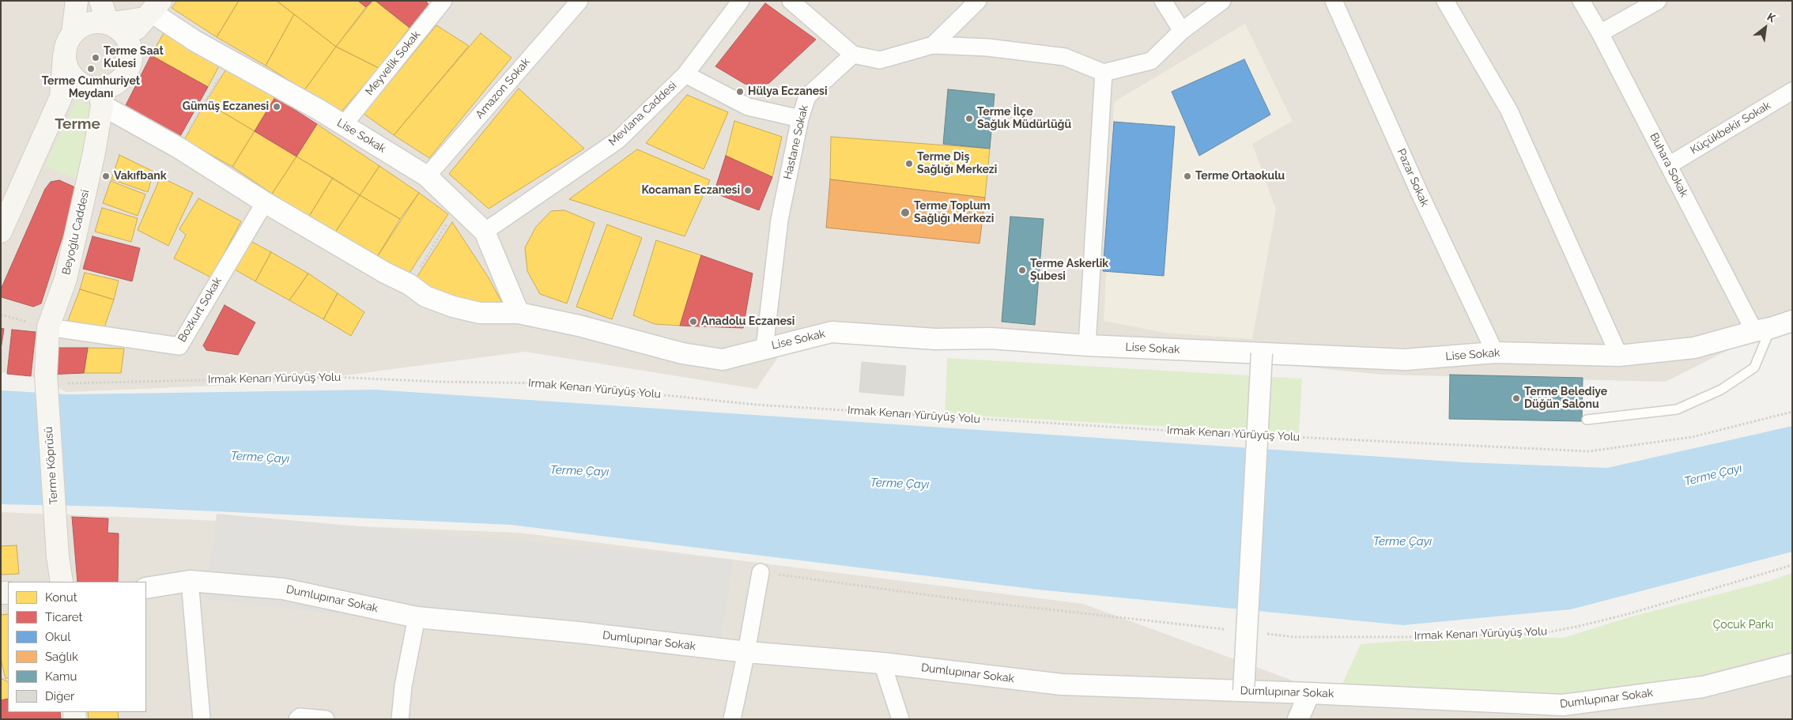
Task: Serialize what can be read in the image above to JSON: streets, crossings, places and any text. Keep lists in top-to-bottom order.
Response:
{
  "streets": {
    "main road": ["Beyoğlu Caddesi", "Terme Köprüsü"],
    "street": [
      "Meyvelik Sokak",
      "Amazon Sokak",
      "Mevlana Caddesi",
      "Küçükbekir Sokak",
      "Lise Sokak",
      "Hastane Sokak",
      "Buhara Sokak",
      "Pazar Sokak",
      "Bozkurt Sokak",
      "Dumlupınar Sokak"
    ],
    "path": ["Irmak Kenarı Yürüyüş Yolu"]
  },
  "crossings": [
    ["Meyvelik Sokak", "Lise Sokak"],
    ["Amazon Sokak", "Lise Sokak"],
    ["Mevlana Caddesi", "Lise Sokak"],
    ["Küçükbekir Sokak", "Buhara Sokak"],
    ["Lise Sokak", "Hastane Sokak"],
    ["Lise Sokak", "Buhara Sokak"],
    ["Lise Sokak", "Pazar Sokak"],
    ["Lise Sokak", "Beyoğlu Caddesi"],
    ["Lise Sokak", "Bozkurt Sokak"],
    ["Beyoğlu Caddesi", "Bozkurt Sokak"],
    ["Beyoğlu Caddesi", "Irmak Kenarı Yürüyüş Yolu"],
    ["Beyoğlu Caddesi", "Terme Köprüsü"],
    ["Irmak Kenarı Yürüyüş Yolu", "Terme Köprüsü"]
  ],
  "districts": ["Terme"],
  "water": ["Terme Çayı"],
  "parks": ["Çocuk Parkı"],
  "places": [
    "Terme Saat Kulesi",
    "Terme Cumhuriyet Meydanı",
    "Hülya Eczanesi",
    "Gümüş Eczanesi",
    "Terme İlçe Sağlık Müdürlüğü",
    "Terme Diş Sağlığı Merkezi",
    "Vakıfbank",
    "Terme Ortaokulu",
    "Kocaman Eczanesi",
    "Terme Toplum Sağlığı Merkezi",
    "Terme Askerlik Şubesi",
    "Anadolu Eczanesi",
    "Terme Belediye Düğün Salonu"
  ],
  "legend": [
    "Konut",
    "Ticaret",
    "Okul",
    "Sağlık",
    "Kamu",
    "Diğer"
  ],
  "north": "top right"
}
